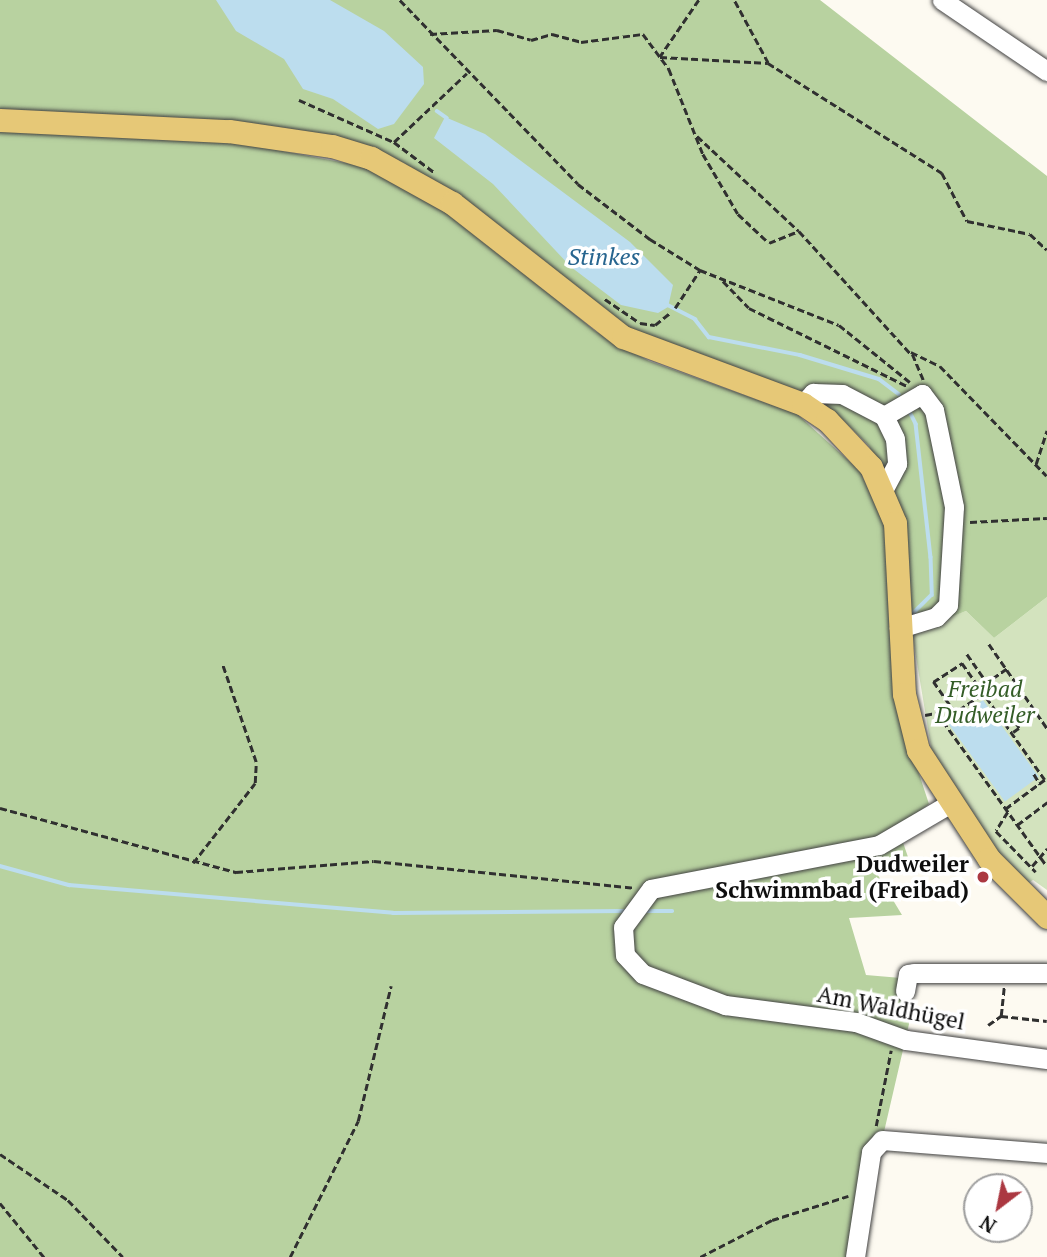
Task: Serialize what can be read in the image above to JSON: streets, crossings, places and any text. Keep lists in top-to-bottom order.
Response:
{
  "streets": {
    "street": ["Am Waldhügel"]
  },
  "water": ["Stinkes"],
  "parks": ["Freibad Dudweiler"],
  "places": ["Dudweiler Schwimmbad (Freibad)"],
  "north": "bottom left"
}
